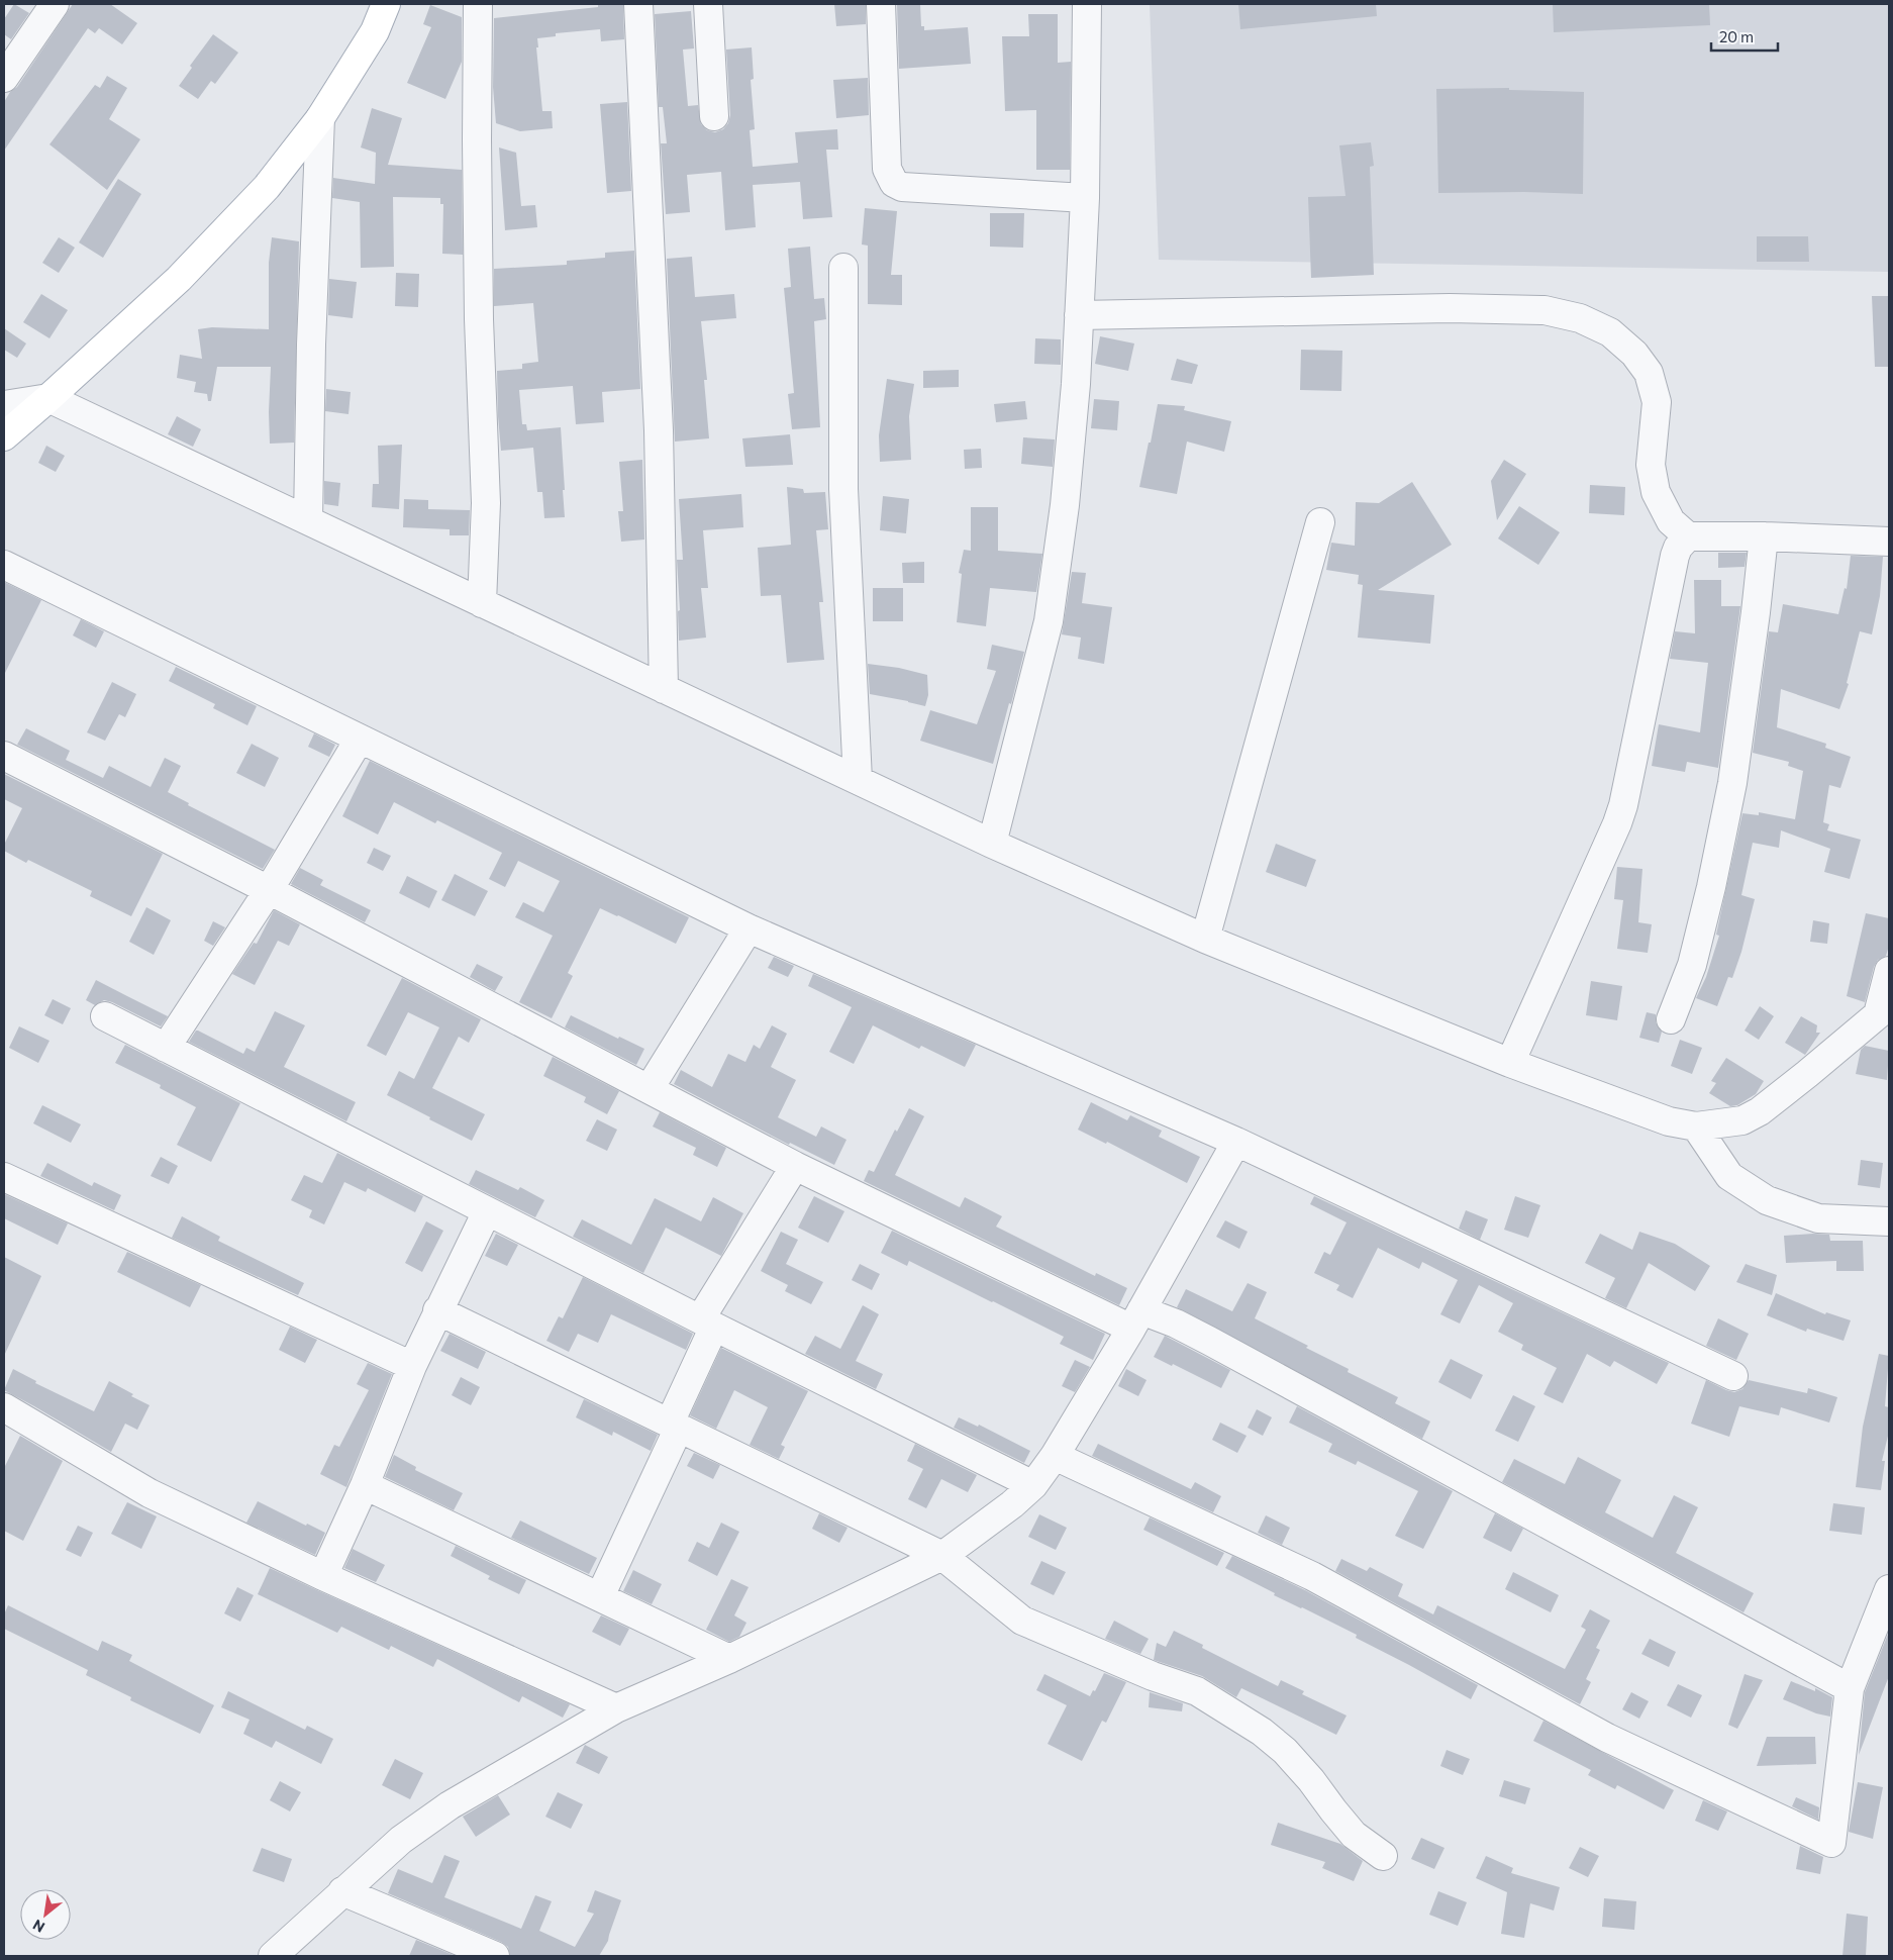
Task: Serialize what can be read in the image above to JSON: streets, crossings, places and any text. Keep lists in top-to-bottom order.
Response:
{
  "scale_bar": "20 m",
  "north": "bottom left"
}
